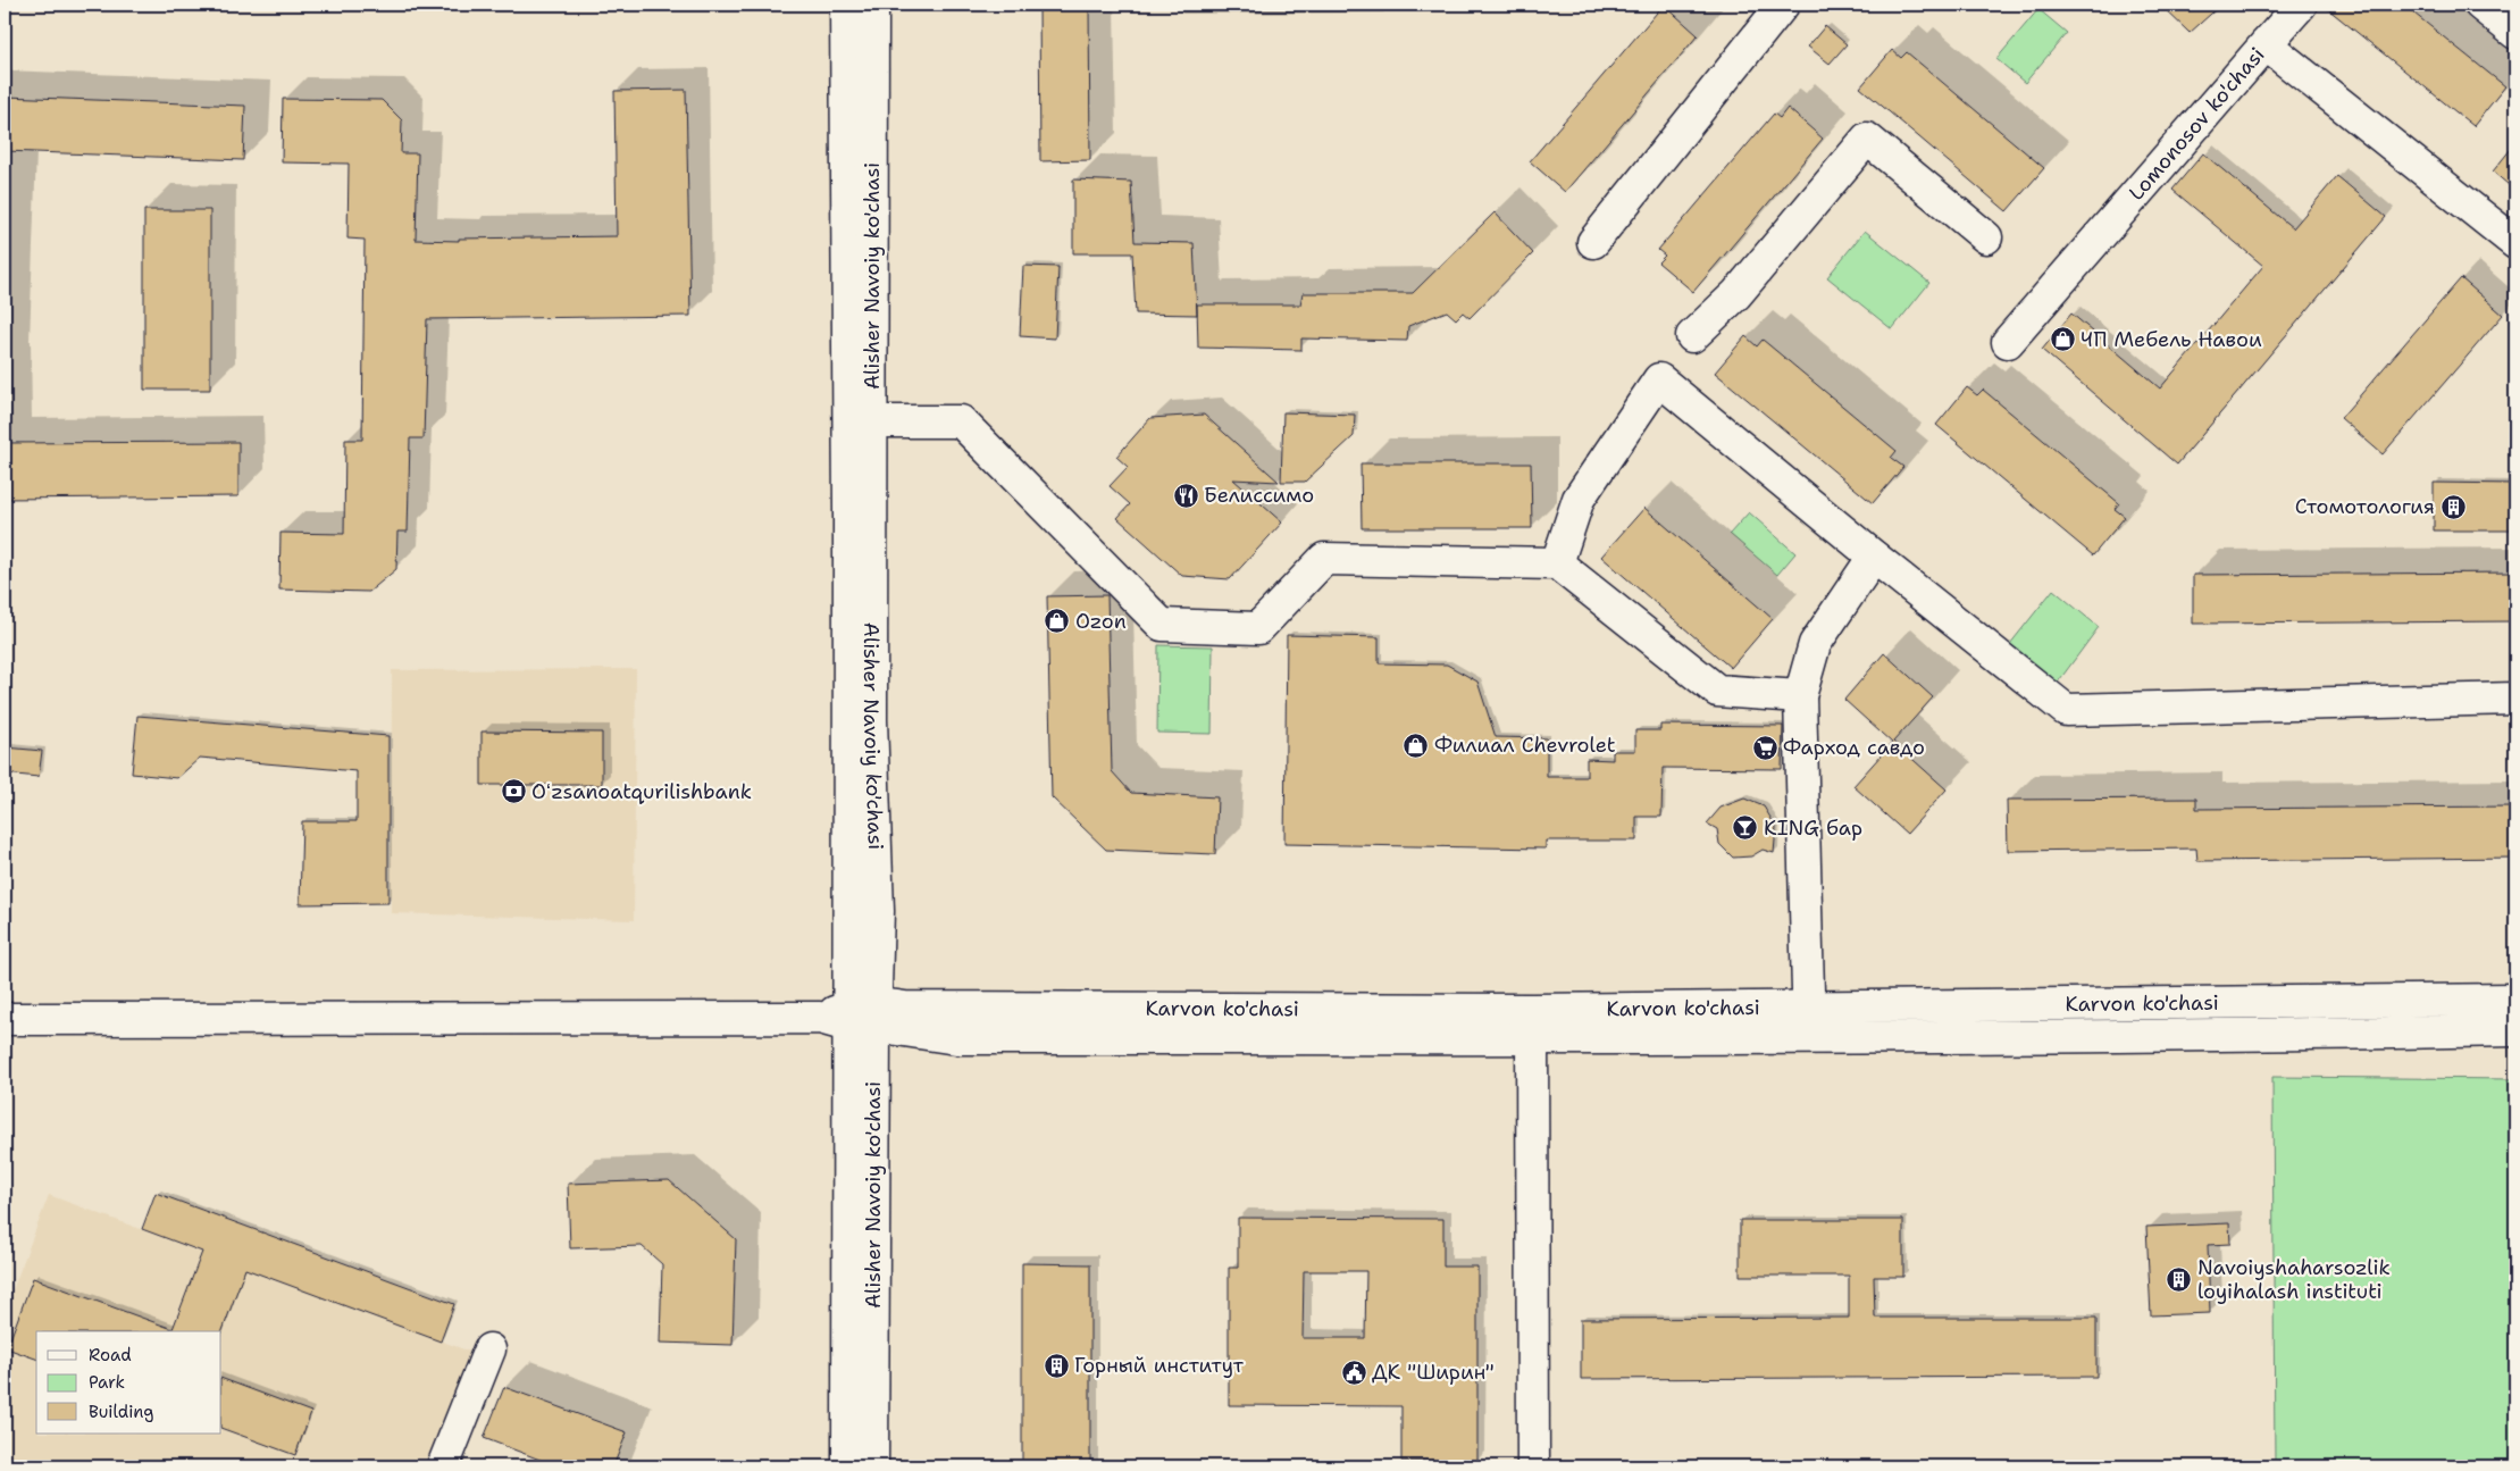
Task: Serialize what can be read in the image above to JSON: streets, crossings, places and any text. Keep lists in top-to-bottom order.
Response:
{
  "streets": {
    "street": ["Lomonosov ko'chasi", "Alisher Navoiy ko'chasi", "Karvon ko'chasi"]
  },
  "crossings": [
    ["Alisher Navoiy ko'chasi", "Karvon ko'chasi"]
  ],
  "places": {
    "shop": ["ЧП Мебель Навои", "Ozon", "Филиал Chevrolet"],
    "restaurant": ["Белиссимо"],
    "building": ["Стомотология", "Navoiyshaharsozlik loyihalash instituti", "Горный институт"],
    "supermarket": ["Фарход савдо"],
    "bank": ["Oʻzsanoatqurilishbank"],
    "bar": ["KING бар"],
    "public building": ["ДК \"Ширин\""]
  },
  "legend": ["Road", "Park", "Building"]
}
